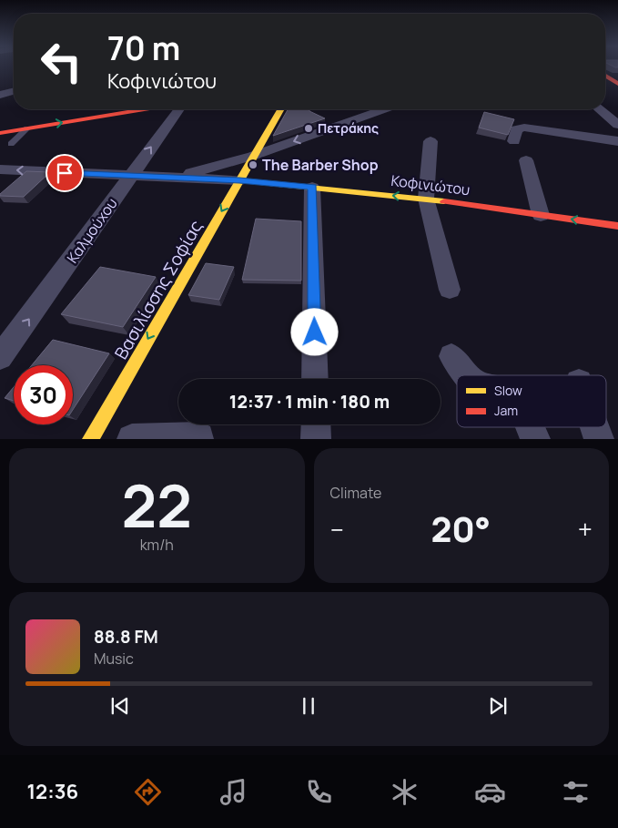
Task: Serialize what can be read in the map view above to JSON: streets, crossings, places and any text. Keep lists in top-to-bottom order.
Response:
{
  "streets": {
    "main road": ["Κοφινιώτου", "Βασιλίσσης Σοφίας"],
    "street": ["Καλμούχου"]
  },
  "crossings": [
    ["Κοφινιώτου", "Βασιλίσσης Σοφίας"]
  ],
  "one_way": ["Κοφινιώτου", "Καλμούχου", "Βασιλίσσης Σοφίας"],
  "places": ["Πετράκης", "The Barber Shop"],
  "legend": ["Slow", "Jam"],
  "page": {
    "turn": ["70 m", "Κοφινιώτου"],
    "limit": "30",
    "trip": "12:37 · 1 min · 180 m",
    "tile": [
      ["22", "km/h"],
      "Climate"
    ],
    "heat": ["−", "20°", "+"],
    "song": ["88.8 FM", "Music"],
    "tabs": "12:36"
  }
}
